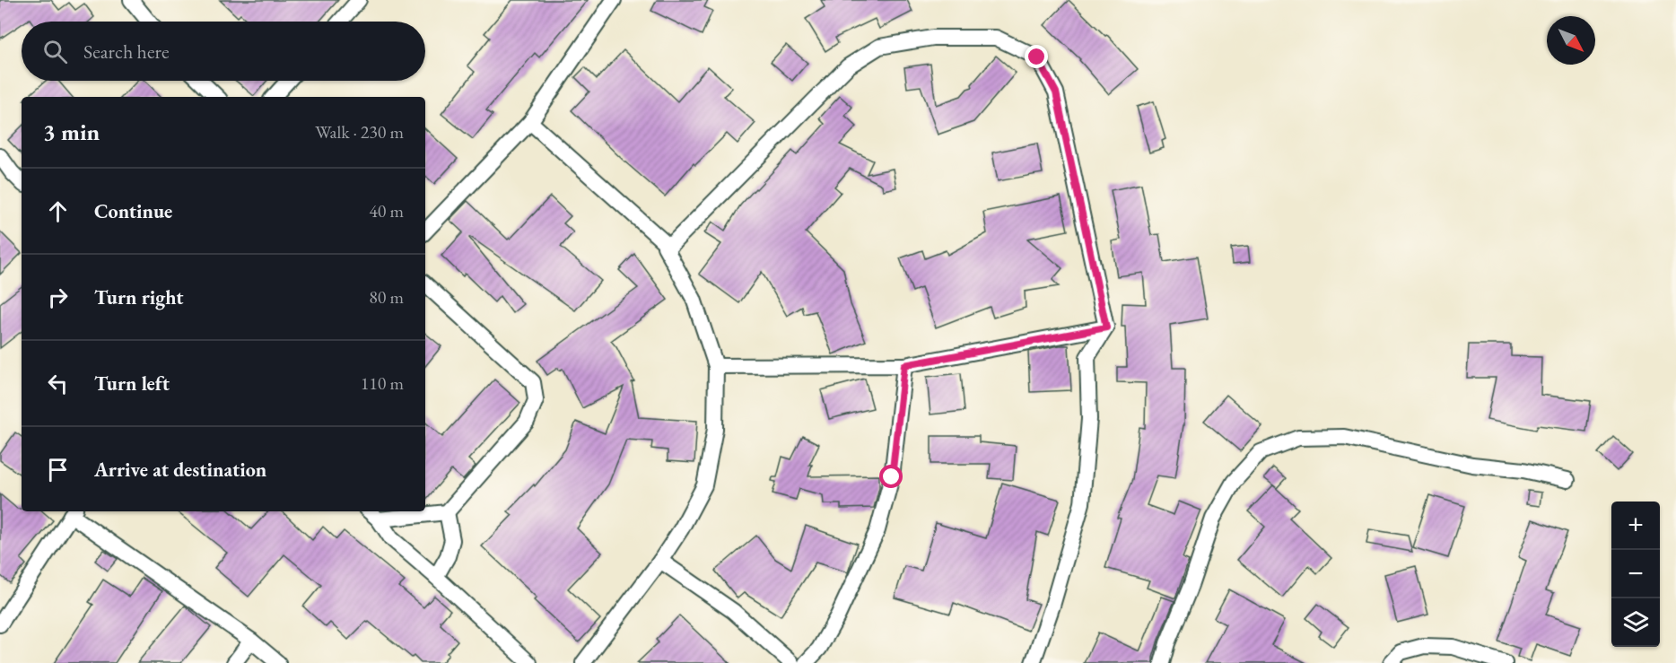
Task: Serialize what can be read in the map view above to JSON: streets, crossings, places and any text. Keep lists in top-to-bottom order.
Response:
{
  "north": "bottom right",
  "page": {
    "search": "Search here",
    "heading": ["3 min", "Walk · 230 m"],
    "list": [
      ["Continue", "40 m"],
      ["Turn right", "80 m"],
      ["Turn left", "110 m"],
      "Arrive at destination"
    ],
    "map_buttons": ["+", "−"]
  }
}
